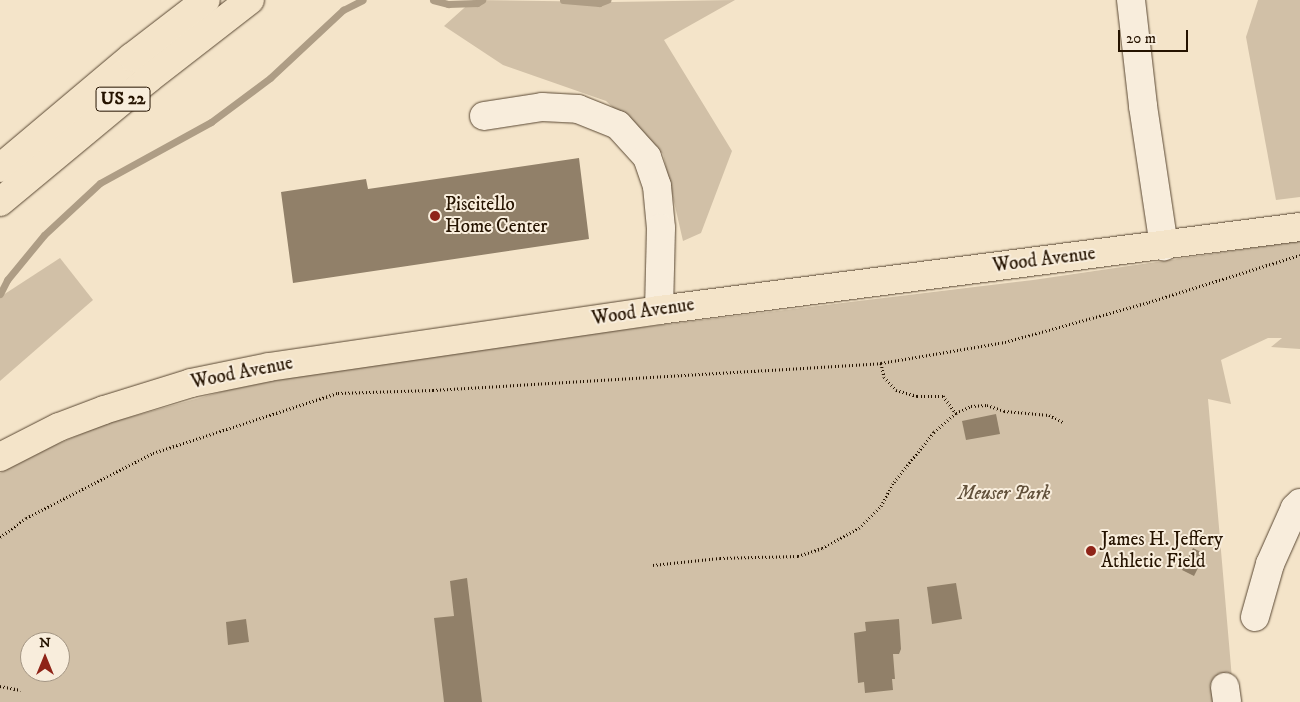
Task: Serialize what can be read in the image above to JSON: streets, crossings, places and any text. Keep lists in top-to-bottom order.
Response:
{
  "streets": {
    "main road": ["US 22", "Wood Avenue"]
  },
  "parks": ["Meuser Park"],
  "places": ["Piscitello Home Center", "James H. Jeffery Athletic Field"],
  "scale_bar": "20 m",
  "north": "top"
}
